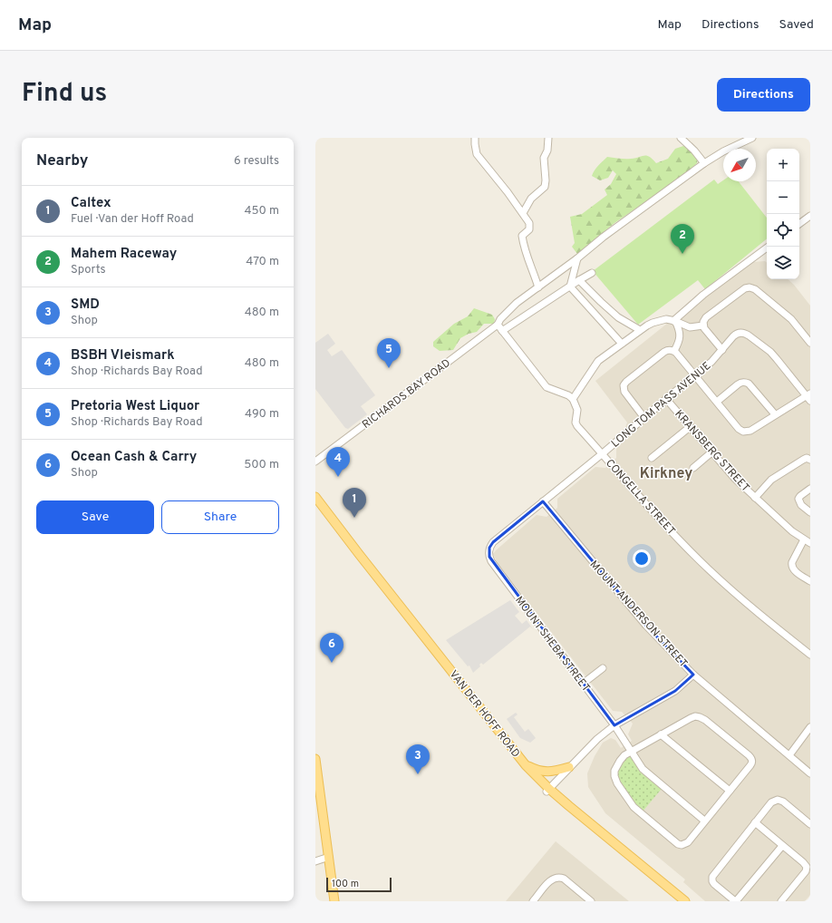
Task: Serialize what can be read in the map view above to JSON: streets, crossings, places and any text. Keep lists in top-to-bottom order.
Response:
{
  "streets": {
    "main road": ["VAN DER HOFF ROAD"],
    "street": [
      "RICHARDS BAY ROAD",
      "LONG TOM PASS AVENUE",
      "KRANSBERG STREET",
      "CONGELLA STREET",
      "MOUNT ANDERSON STREET",
      "MOUNT SHEBA STREET"
    ]
  },
  "crossings": [
    ["LONG TOM PASS AVENUE", "KRANSBERG STREET"],
    ["LONG TOM PASS AVENUE", "CONGELLA STREET"],
    ["LONG TOM PASS AVENUE", "MOUNT ANDERSON STREET"],
    ["LONG TOM PASS AVENUE", "MOUNT SHEBA STREET"]
  ],
  "districts": ["Kirkney"],
  "scale_bar": "100 m",
  "north": "bottom left",
  "page": {
    "header": "Map",
    "nav": ["Map", "Directions", "Saved"],
    "title": "Find us",
    "buttons": [
      "Directions",
      ["Save", "Share"]
    ],
    "heading": ["Nearby", "6 results"],
    "map_buttons": ["+", "−"],
    "list": [
      {
        "mark": "1",
        "name": "Caltex",
        "note": "Fuel · Van der Hoff Road",
        "value": "450 m"
      },
      {
        "mark": "2",
        "name": "Mahem Raceway",
        "note": "Sports",
        "value": "470 m"
      },
      {
        "mark": "3",
        "name": "SMD",
        "note": "Shop",
        "value": "480 m"
      },
      {
        "mark": "4",
        "name": "BSBH Vleismark",
        "note": "Shop · Richards Bay Road",
        "value": "480 m"
      },
      {
        "mark": "5",
        "name": "Pretoria West Liquor",
        "note": "Shop · Richards Bay Road",
        "value": "490 m"
      },
      {
        "mark": "6",
        "name": "Ocean Cash & Carry",
        "note": "Shop",
        "value": "500 m"
      }
    ],
    "pins": [
      "2",
      "5",
      "4",
      "1",
      "6",
      "3"
    ],
    "scale": "100 m"
  }
}
